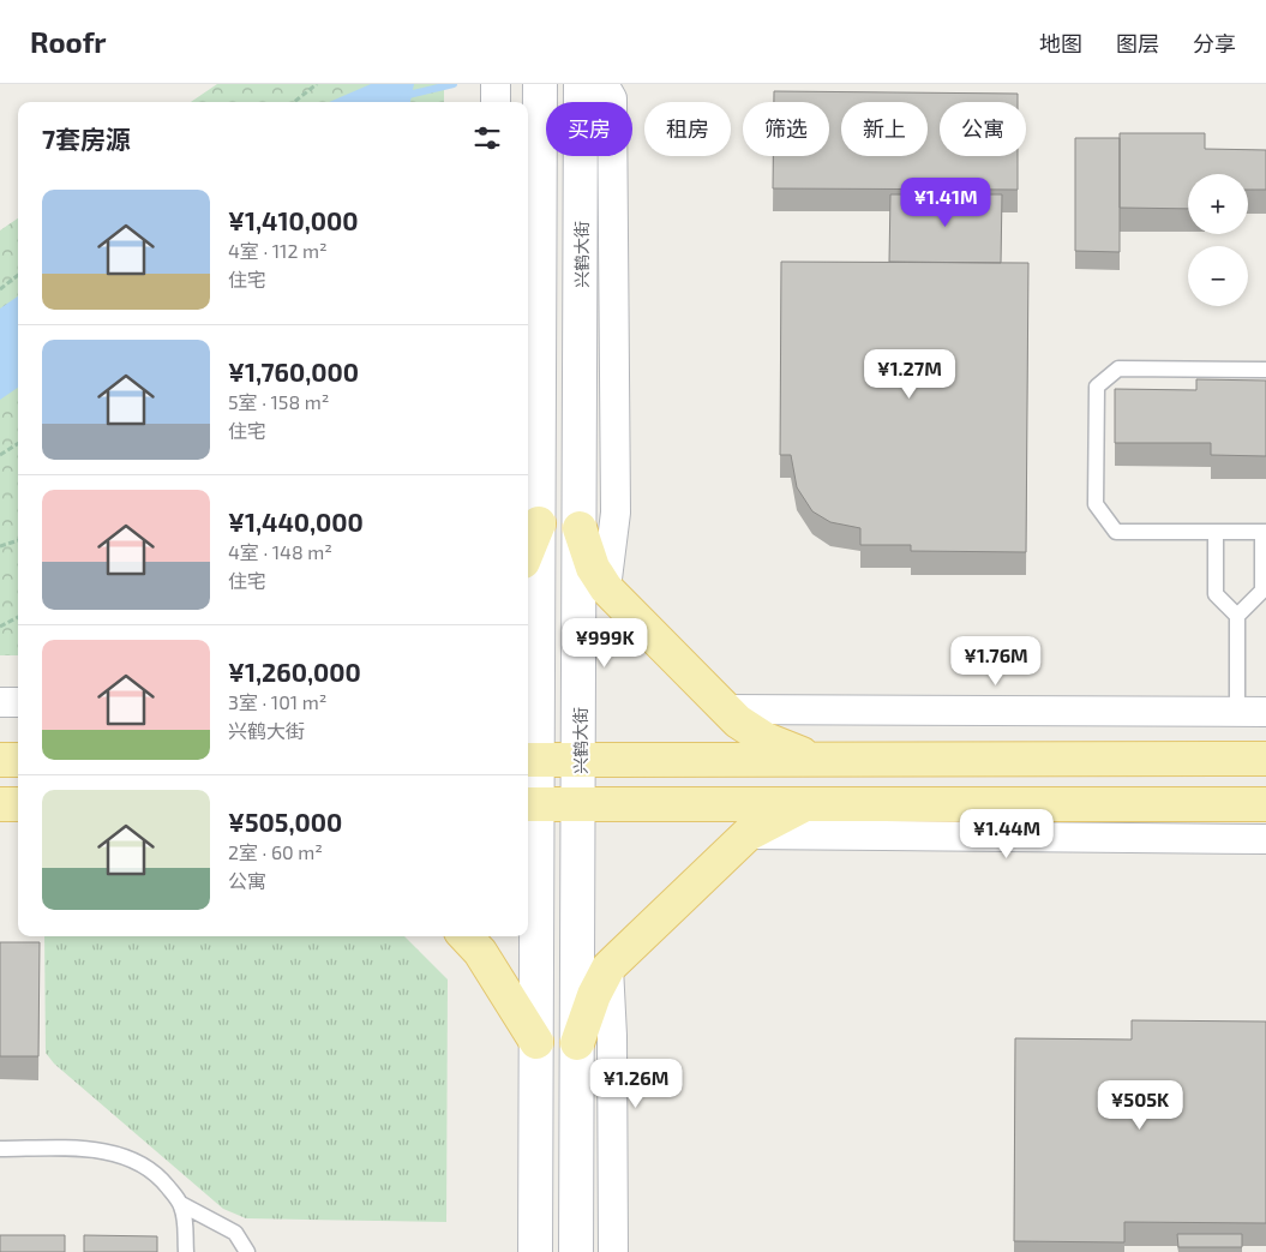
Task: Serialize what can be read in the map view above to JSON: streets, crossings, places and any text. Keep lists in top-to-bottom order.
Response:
{
  "streets": {
    "main road": ["兴鹤大街"]
  },
  "page": {
    "header": "Roofr",
    "nav": ["地图", "图层", "分享"],
    "chip": [
      "买房",
      "租房",
      "筛选",
      "新上",
      "公寓"
    ],
    "heading": "7套房源",
    "map_buttons": ["+", "−"],
    "list": [
      {
        "name": "¥1,410,000",
        "note": "4室 · 112 m² · 住宅"
      },
      {
        "name": "¥1,760,000",
        "note": "5室 · 158 m² · 住宅"
      },
      {
        "name": "¥1,440,000",
        "note": "4室 · 148 m² · 住宅"
      },
      {
        "name": "¥1,260,000",
        "note": "3室 · 101 m² · 兴鹤大街"
      },
      {
        "name": "¥505,000",
        "note": "2室 · 60 m² · 公寓"
      }
    ],
    "price": [
      "¥1.41M",
      "¥1.27M",
      "¥999K",
      "¥1.76M",
      "¥1.44M",
      "¥1.26M",
      "¥505K"
    ]
  }
}
